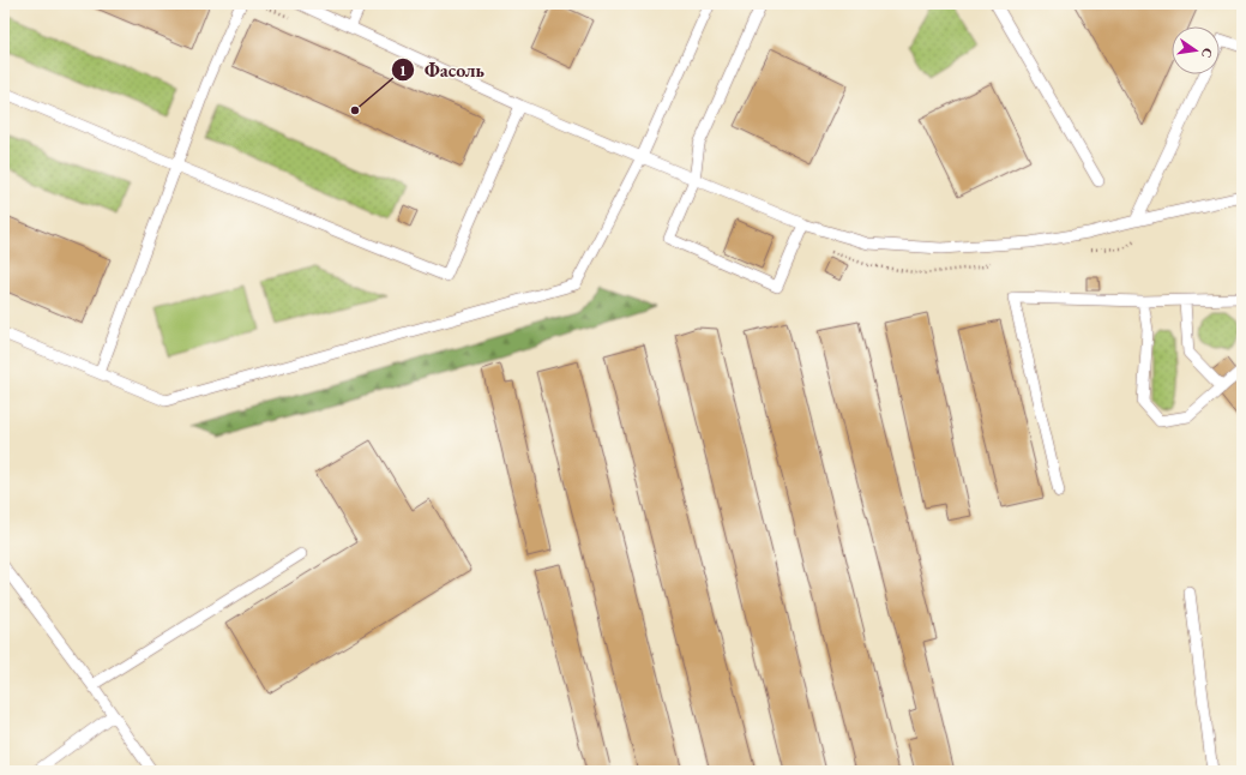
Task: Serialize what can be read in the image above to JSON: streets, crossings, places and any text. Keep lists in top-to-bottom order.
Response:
{
  "places": ["Фасоль"],
  "north": "right"
}
